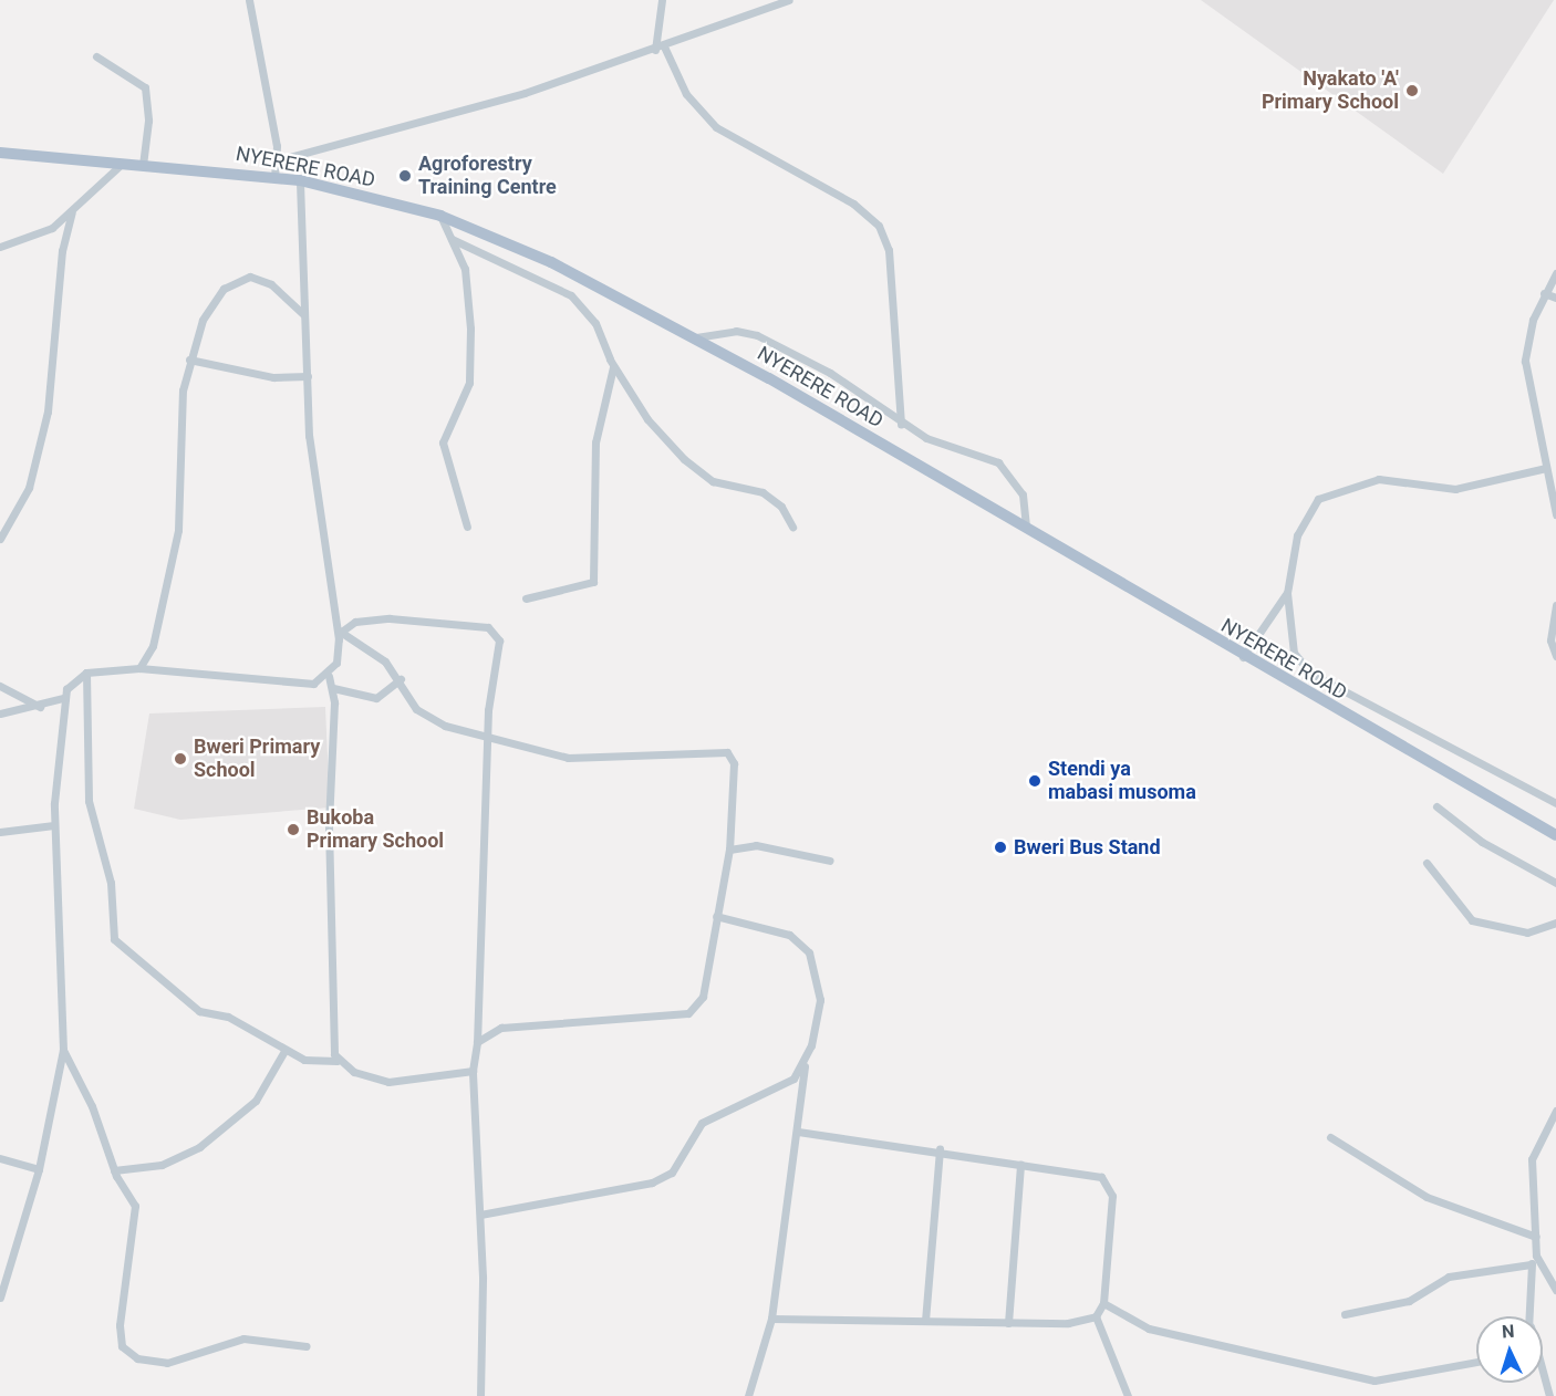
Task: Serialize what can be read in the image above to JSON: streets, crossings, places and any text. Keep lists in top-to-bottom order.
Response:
{
  "streets": {
    "main road": ["NYERERE ROAD"]
  },
  "places": [
    "Nyakato 'A' Primary School",
    "Agroforestry Training Centre",
    "Bweri Primary School",
    "Stendi ya mabasi musoma",
    "Bukoba Primary School",
    "Bweri Bus Stand"
  ],
  "north": "top"
}
